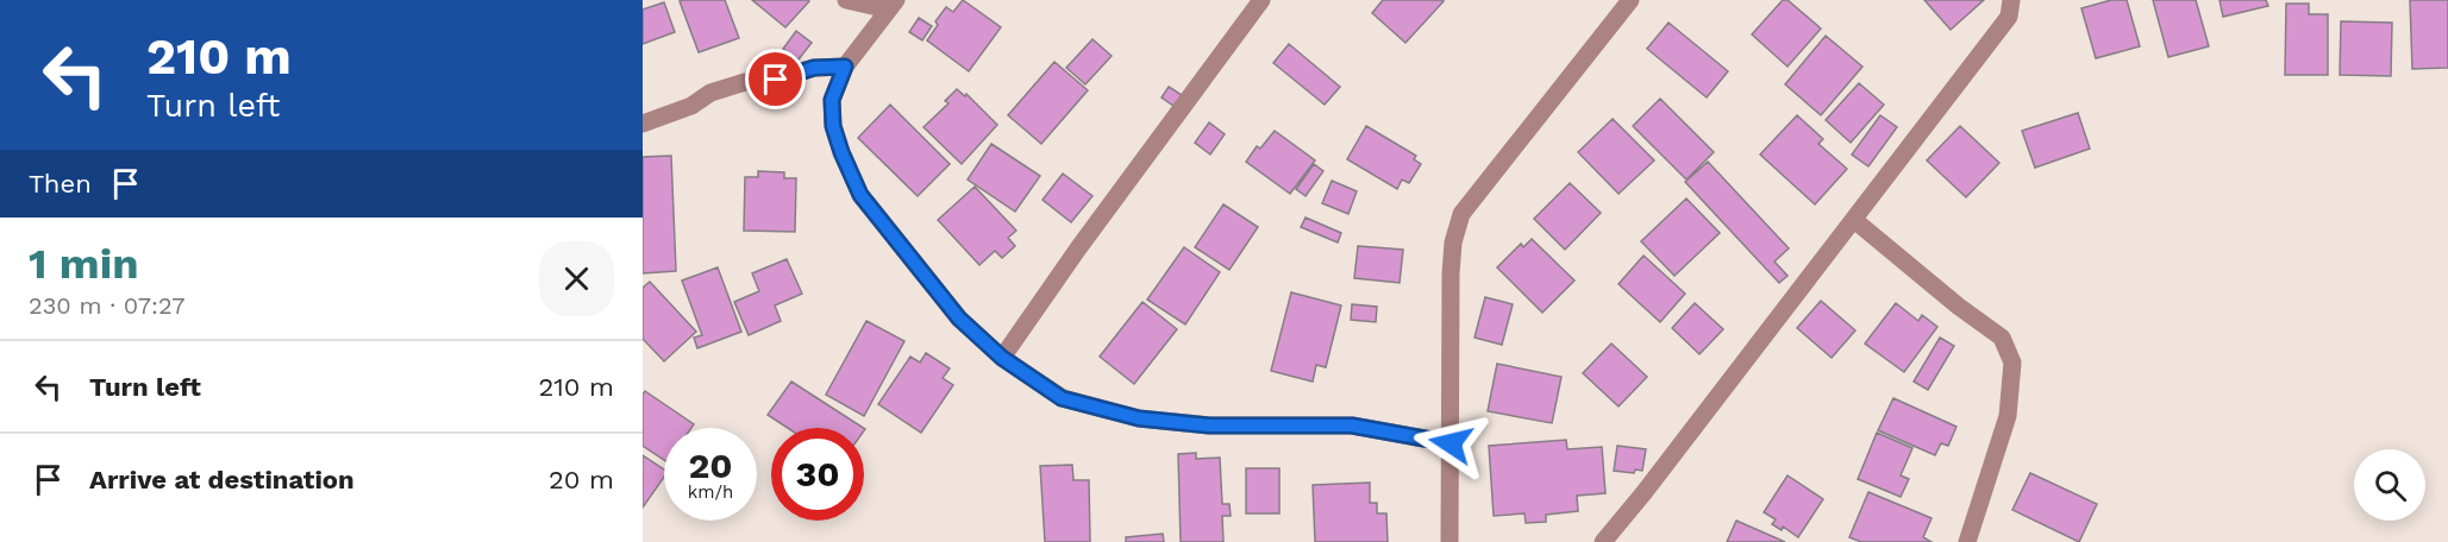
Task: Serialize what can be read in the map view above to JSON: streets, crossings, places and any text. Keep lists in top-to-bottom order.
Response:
{
  "page": {
    "turn": ["210 m", "Turn left"],
    "then": "Then",
    "heading": ["1 min", "230 m · 07:27"],
    "list": [
      {
        "name": "Turn left",
        "value": "210 m"
      },
      {
        "name": "Arrive at destination",
        "value": "20 m"
      }
    ],
    "speed": "20 km/h",
    "limit": "30"
  }
}
